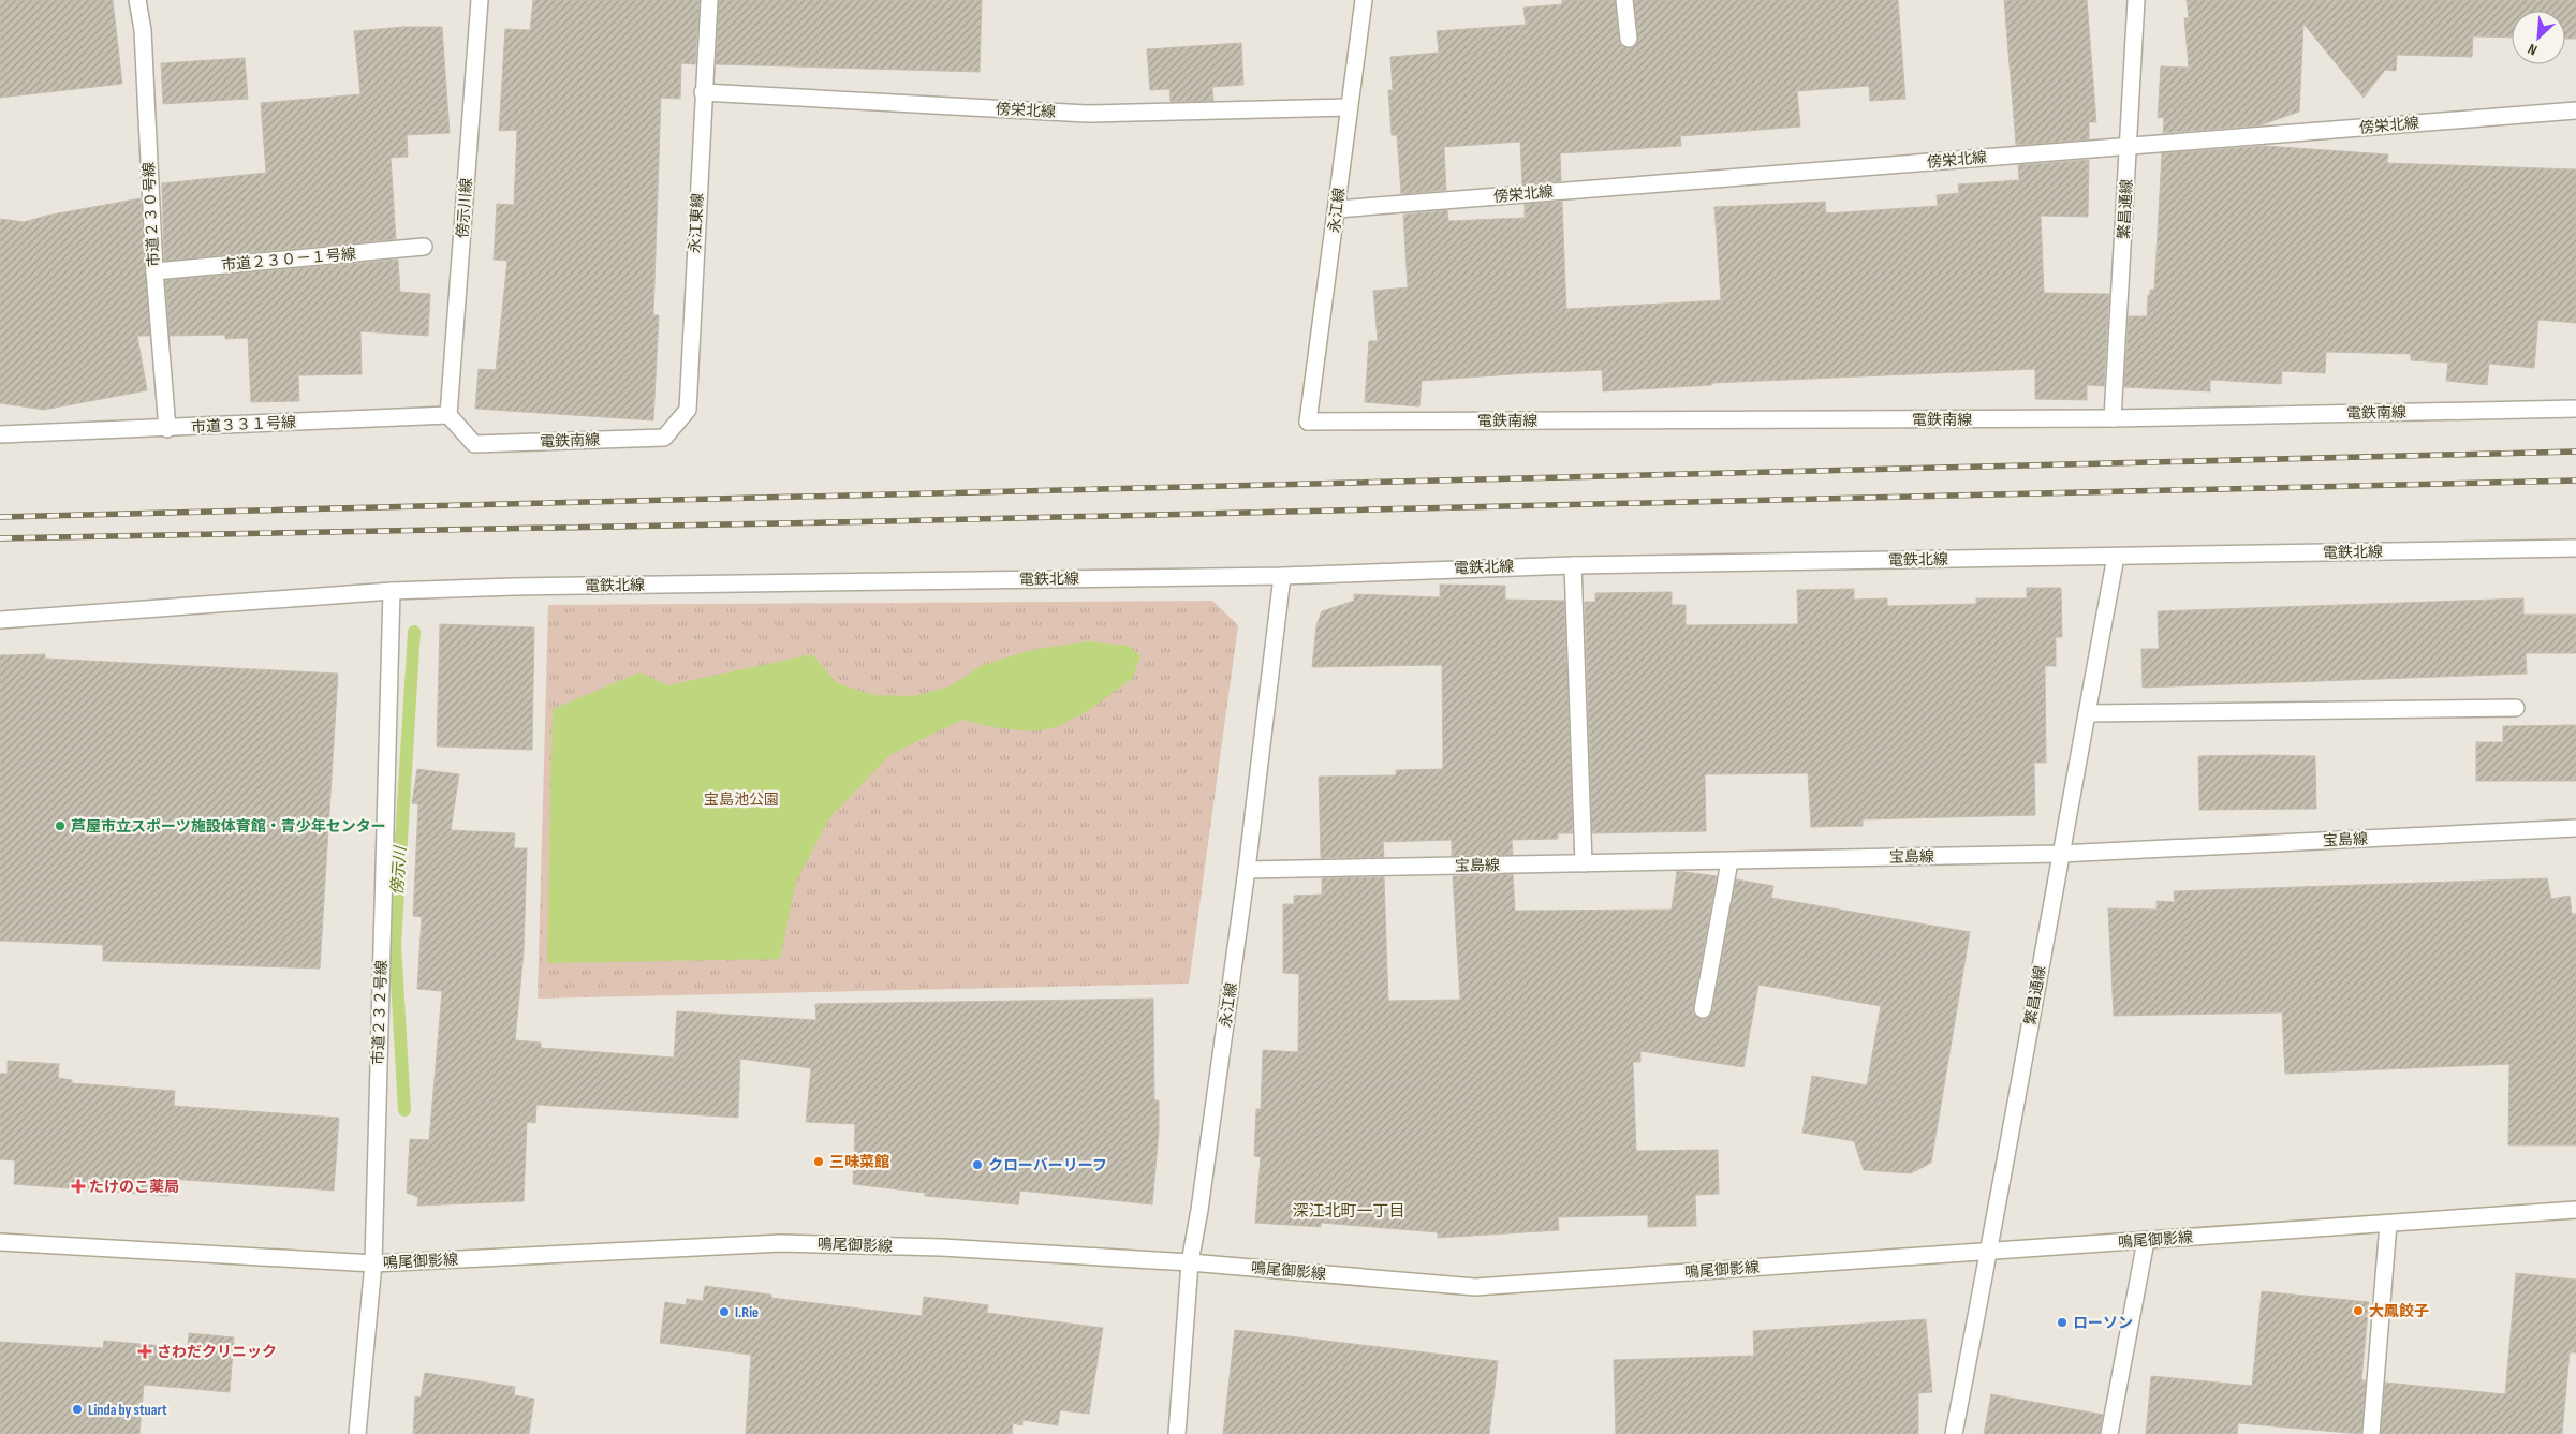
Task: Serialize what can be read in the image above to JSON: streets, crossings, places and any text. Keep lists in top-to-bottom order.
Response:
{
  "streets": {
    "street": [
      "傍栄北線",
      "傍示川線",
      "繁昌通線",
      "永江線",
      "市道２３０号線",
      "永江東線",
      "市道２３０－１号線",
      "電鉄南線",
      "市道３３１号線",
      "電鉄北線",
      "宝島線",
      "市道２３２号線",
      "鳴尾御影線"
    ]
  },
  "crossings": [
    ["傍栄北線", "繁昌通線"],
    ["傍栄北線", "永江線"],
    ["傍栄北線", "永江東線"],
    ["傍示川線", "電鉄南線"],
    ["傍示川線", "市道３３１号線"],
    ["繁昌通線", "電鉄南線"],
    ["繁昌通線", "電鉄北線"],
    ["繁昌通線", "宝島線"],
    ["繁昌通線", "鳴尾御影線"],
    ["永江線", "電鉄南線"],
    ["永江線", "電鉄北線"],
    ["永江線", "宝島線"],
    ["永江線", "鳴尾御影線"],
    ["市道２３０号線", "市道２３０－１号線"],
    ["市道２３０号線", "市道３３１号線"],
    ["永江東線", "電鉄南線"],
    ["電鉄南線", "市道３３１号線"],
    ["電鉄北線", "市道２３２号線"],
    ["市道２３２号線", "鳴尾御影線"]
  ],
  "districts": ["深江北町一丁目"],
  "water": ["傍示川"],
  "parks": ["宝島池公園"],
  "places": {
    "other": [
      "芦屋市立スポーツ施設体育館・青少年センター",
      "三味菜館",
      "クローバーリーフ",
      "大鳳餃子",
      "I.Rie",
      "ローソン",
      "Linda by stuart"
    ],
    "health": ["たけのこ薬局", "さわだクリニック"]
  },
  "north": "bottom left"
}
